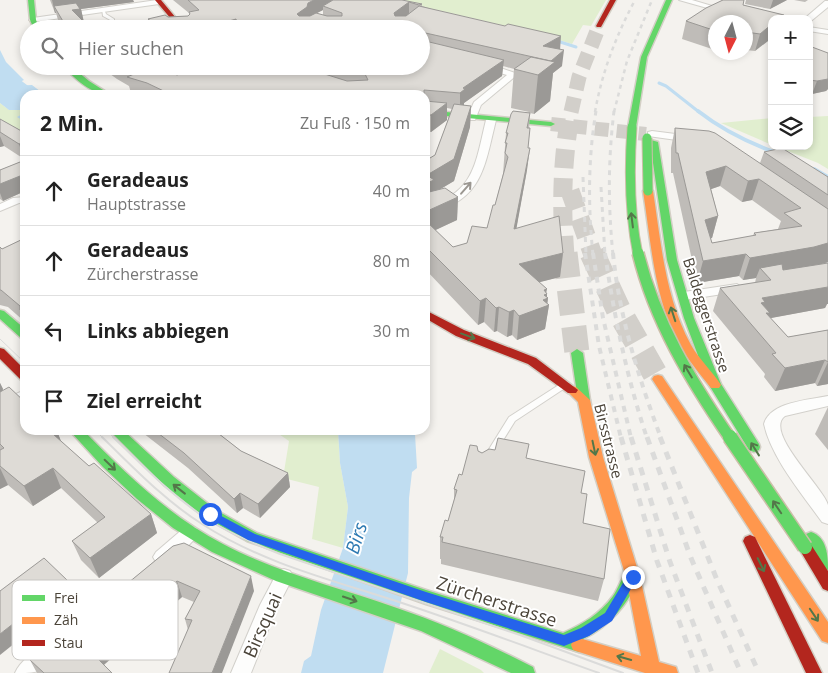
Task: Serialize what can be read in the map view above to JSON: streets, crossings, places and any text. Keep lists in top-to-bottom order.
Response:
{
  "streets": {
    "main road": ["Baldeggerstrasse", "Birsstrasse", "Zürcherstrasse"],
    "street": ["Birsquai"]
  },
  "crossings": [
    ["Birsstrasse", "Zürcherstrasse"]
  ],
  "one_way": ["Birsstrasse"],
  "water": ["Birs"],
  "legend": ["Frei", "Zäh", "Stau"],
  "north": "bottom",
  "page": {
    "map_buttons": ["+", "−"],
    "search": "Hier suchen",
    "heading": ["2 Min.", "Zu Fuß · 150 m"],
    "list": [
      ["Geradeaus", "Hauptstrasse", "40 m"],
      ["Geradeaus", "Zürcherstrasse", "80 m"],
      ["Links abbiegen", "30 m"],
      "Ziel erreicht"
    ]
  }
}
